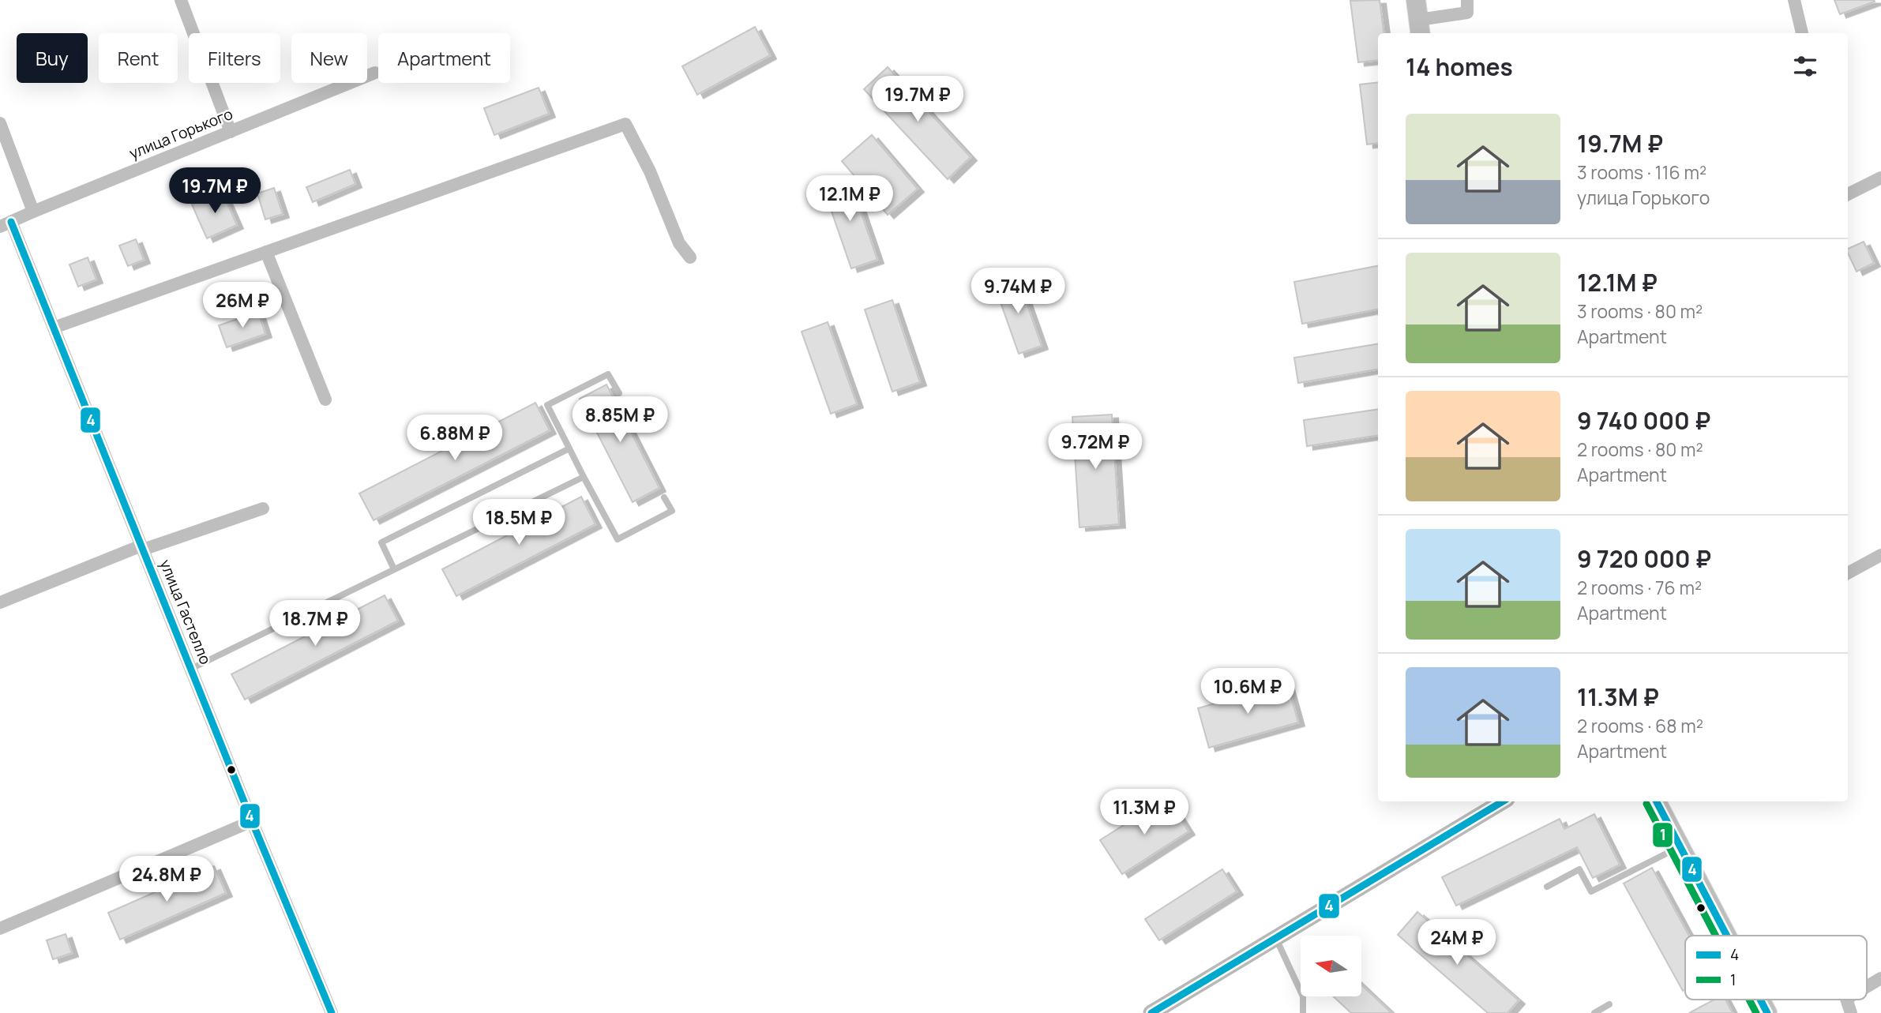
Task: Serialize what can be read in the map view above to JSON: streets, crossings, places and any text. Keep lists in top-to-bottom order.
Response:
{
  "streets": {
    "street": ["улица Горького", "улица Гастелло"]
  },
  "crossings": [
    ["улица Горького", "улица Гастелло"]
  ],
  "lines": ["transit line 4", "transit line 1"],
  "legend": ["4", "1"],
  "north": "left",
  "page": {
    "chip": [
      "Buy",
      "Rent",
      "Filters",
      "New",
      "Apartment"
    ],
    "heading": "14 homes",
    "price": [
      "19.7M ₽",
      "19.7M ₽",
      "12.1M ₽",
      "9.74M ₽",
      "26M ₽",
      "8.85M ₽",
      "6.88M ₽",
      "9.72M ₽",
      "18.5M ₽",
      "18.7M ₽",
      "10.6M ₽",
      "11.3M ₽",
      "24.8M ₽",
      "24M ₽"
    ],
    "list": [
      {
        "name": "19.7M ₽",
        "note": "3 rooms · 116 m² · улица Горького"
      },
      {
        "name": "12.1M ₽",
        "note": "3 rooms · 80 m² · Apartment"
      },
      {
        "name": "9 740 000 ₽",
        "note": "2 rooms · 80 m² · Apartment"
      },
      {
        "name": "9 720 000 ₽",
        "note": "2 rooms · 76 m² · Apartment"
      },
      {
        "name": "11.3M ₽",
        "note": "2 rooms · 68 m² · Apartment"
      }
    ]
  }
}
